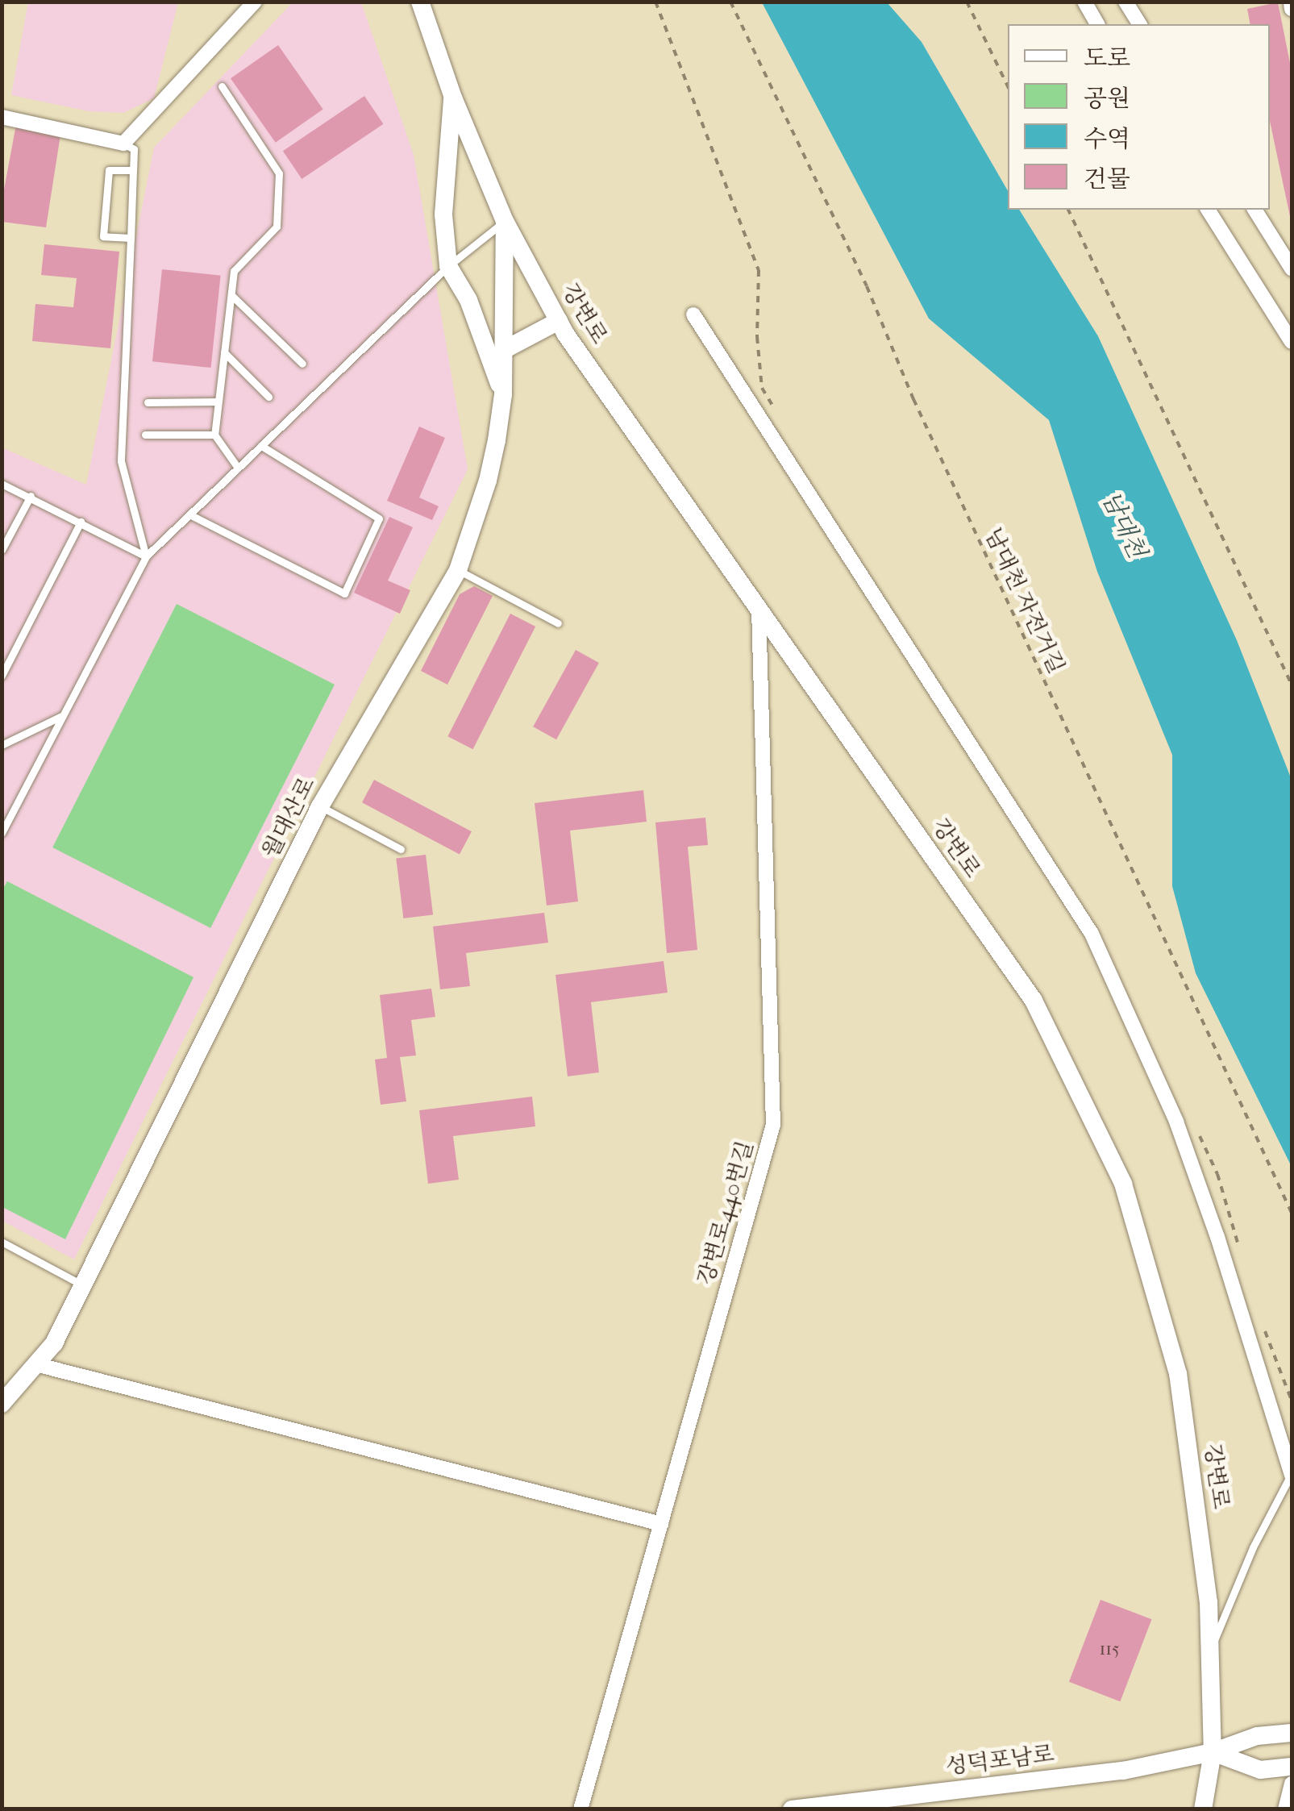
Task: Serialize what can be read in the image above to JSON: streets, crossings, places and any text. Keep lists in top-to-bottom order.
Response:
{
  "streets": {
    "street": [
      "강변로",
      "월대산로",
      "강변로440번길",
      "성덕포남로"
    ],
    "path": ["남대천 자전거길"]
  },
  "crossings": [
    ["강변로", "월대산로"],
    ["강변로", "강변로440번길"],
    ["강변로", "성덕포남로"]
  ],
  "water": ["남대천"],
  "house_numbers": ["115"],
  "legend": [
    "도로",
    "공원",
    "수역",
    "건물"
  ]
}
